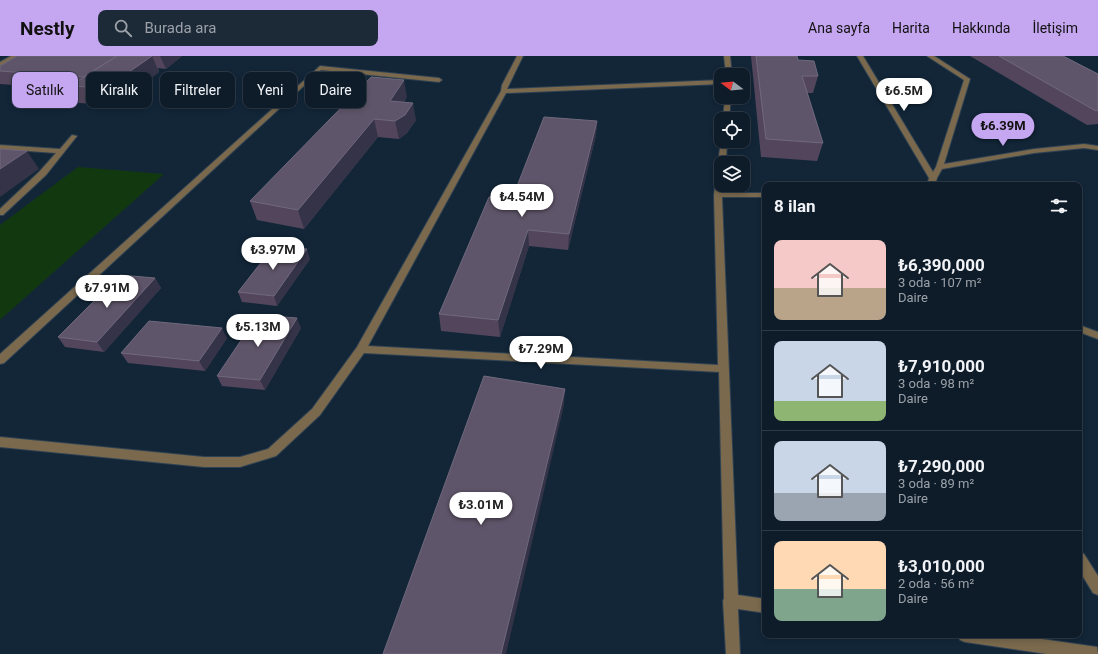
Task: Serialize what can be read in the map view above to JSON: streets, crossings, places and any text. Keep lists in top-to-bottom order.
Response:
{
  "north": "left",
  "page": {
    "header": "Nestly",
    "search": "Burada ara",
    "nav": [
      "Ana sayfa",
      "Harita",
      "Hakkında",
      "İletişim"
    ],
    "chip": [
      "Satılık",
      "Kiralık",
      "Filtreler",
      "Yeni",
      "Daire"
    ],
    "price": [
      "₺6.5M",
      "₺6.39M",
      "₺4.54M",
      "₺3.97M",
      "₺7.91M",
      "₺5.13M",
      "₺7.29M",
      "₺3.01M"
    ],
    "heading": "8 ilan",
    "list": [
      {
        "name": "₺6,390,000",
        "note": "3 oda · 107 m² · Daire"
      },
      {
        "name": "₺7,910,000",
        "note": "3 oda · 98 m² · Daire"
      },
      {
        "name": "₺7,290,000",
        "note": "3 oda · 89 m² · Daire"
      },
      {
        "name": "₺3,010,000",
        "note": "2 oda · 56 m² · Daire"
      }
    ]
  }
}
